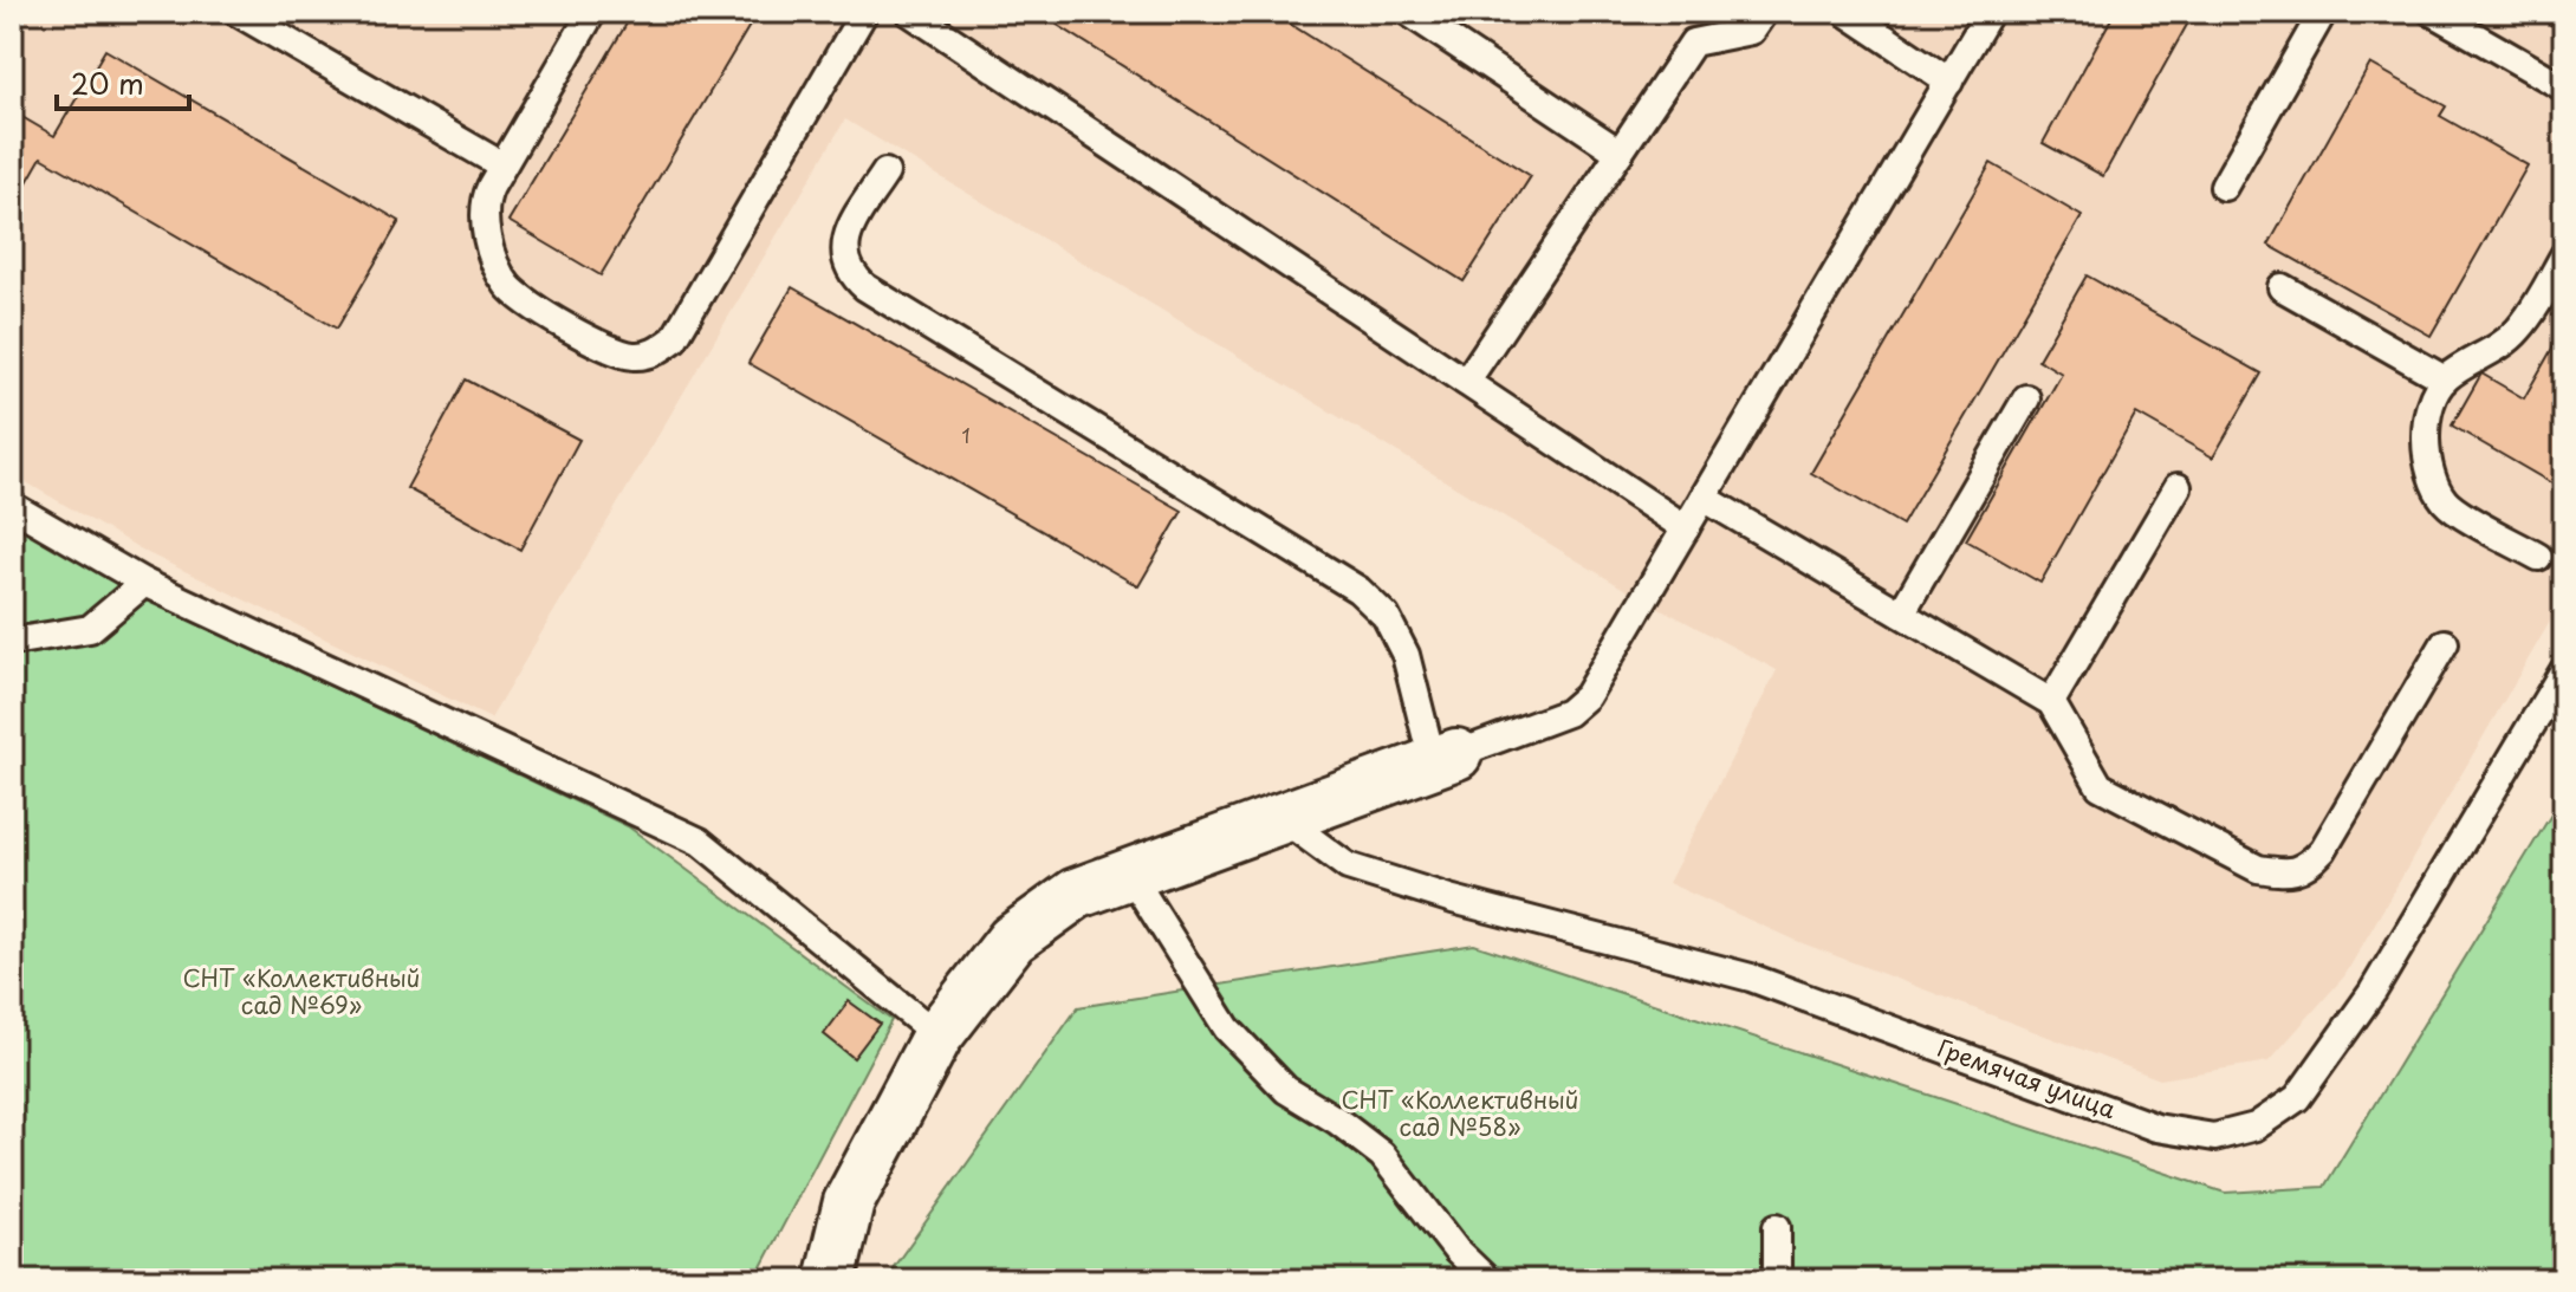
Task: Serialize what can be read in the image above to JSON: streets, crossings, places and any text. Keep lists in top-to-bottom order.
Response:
{
  "streets": {
    "lane": ["Гремячая улица"]
  },
  "parks": ["СНТ «Коллективный сад №69»", "СНТ «Коллективный сад №58»"],
  "house_numbers": ["1"],
  "scale_bar": "20 m"
}
